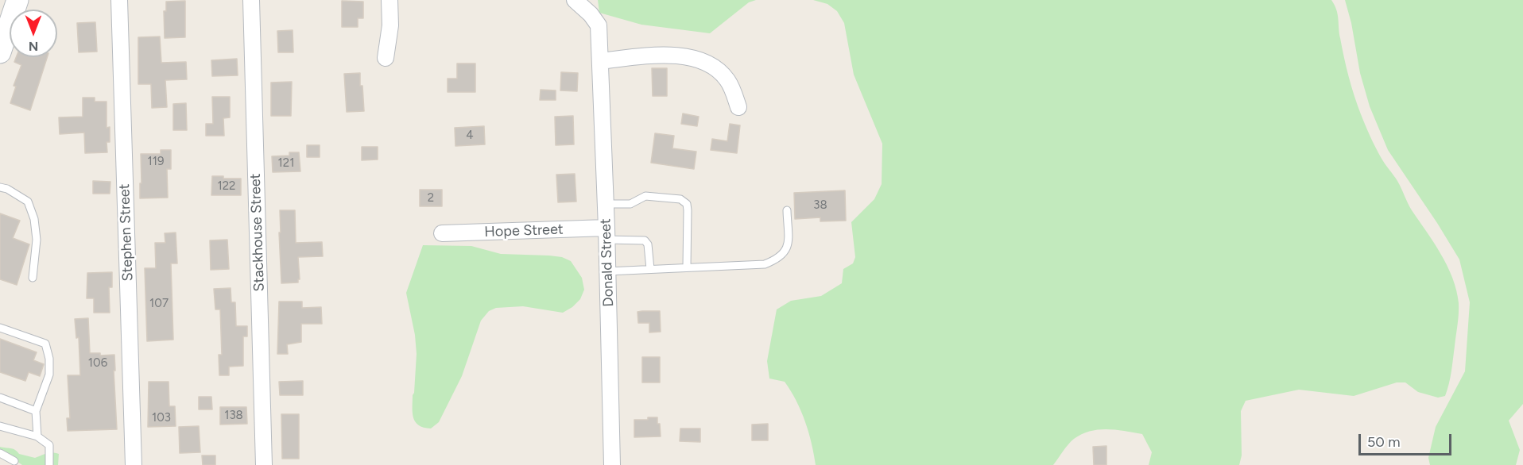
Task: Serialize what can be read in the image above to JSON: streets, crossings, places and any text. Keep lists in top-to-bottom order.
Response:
{
  "streets": {
    "street": [
      "Hope Street",
      "Stephen Street",
      "Stackhouse Street",
      "Donald Street"
    ]
  },
  "crossings": [
    ["Hope Street", "Donald Street"]
  ],
  "house_numbers": [
    "4",
    "119",
    "121",
    "122",
    "2",
    "38",
    "107",
    "106",
    "138",
    "103"
  ],
  "scale_bar": "50 m",
  "north": "bottom"
}
